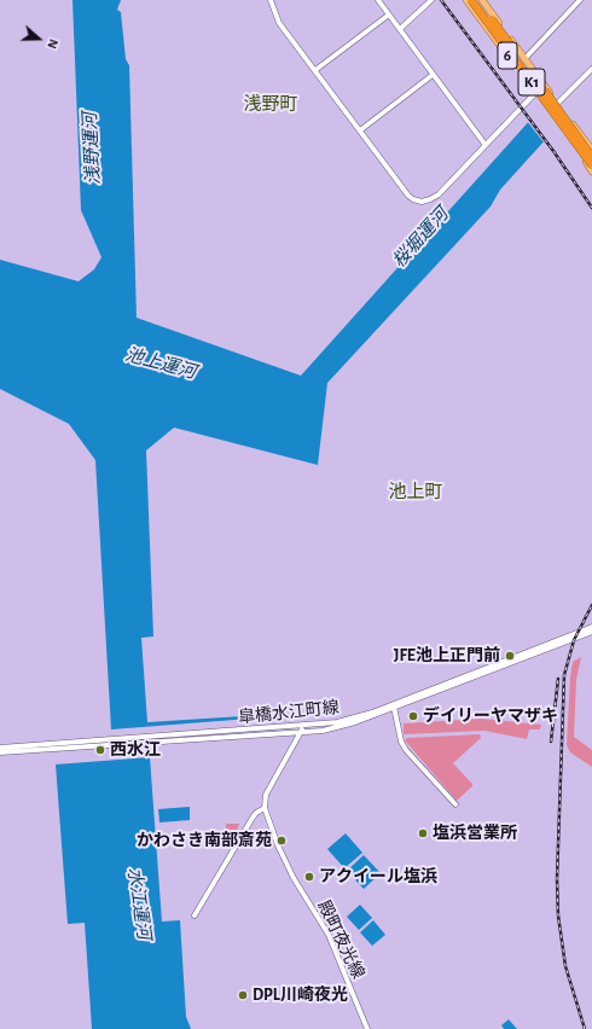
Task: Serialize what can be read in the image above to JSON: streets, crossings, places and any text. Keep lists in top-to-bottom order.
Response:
{
  "streets": {
    "highway": ["K1"],
    "main road": ["6"],
    "street": ["皐橋水江町線", "殿町夜光線"]
  },
  "districts": ["浅野町", "池上町"],
  "water": [
    "浅野運河",
    "桜堀運河",
    "池上運河",
    "水江運河"
  ],
  "places": [
    "JFE池上正門前",
    "デイリーヤマザキ",
    "西水江",
    "塩浜営業所",
    "かわさき南部斎苑",
    "アクイール塩浜",
    "DPL川崎夜光"
  ],
  "north": "right"
}
